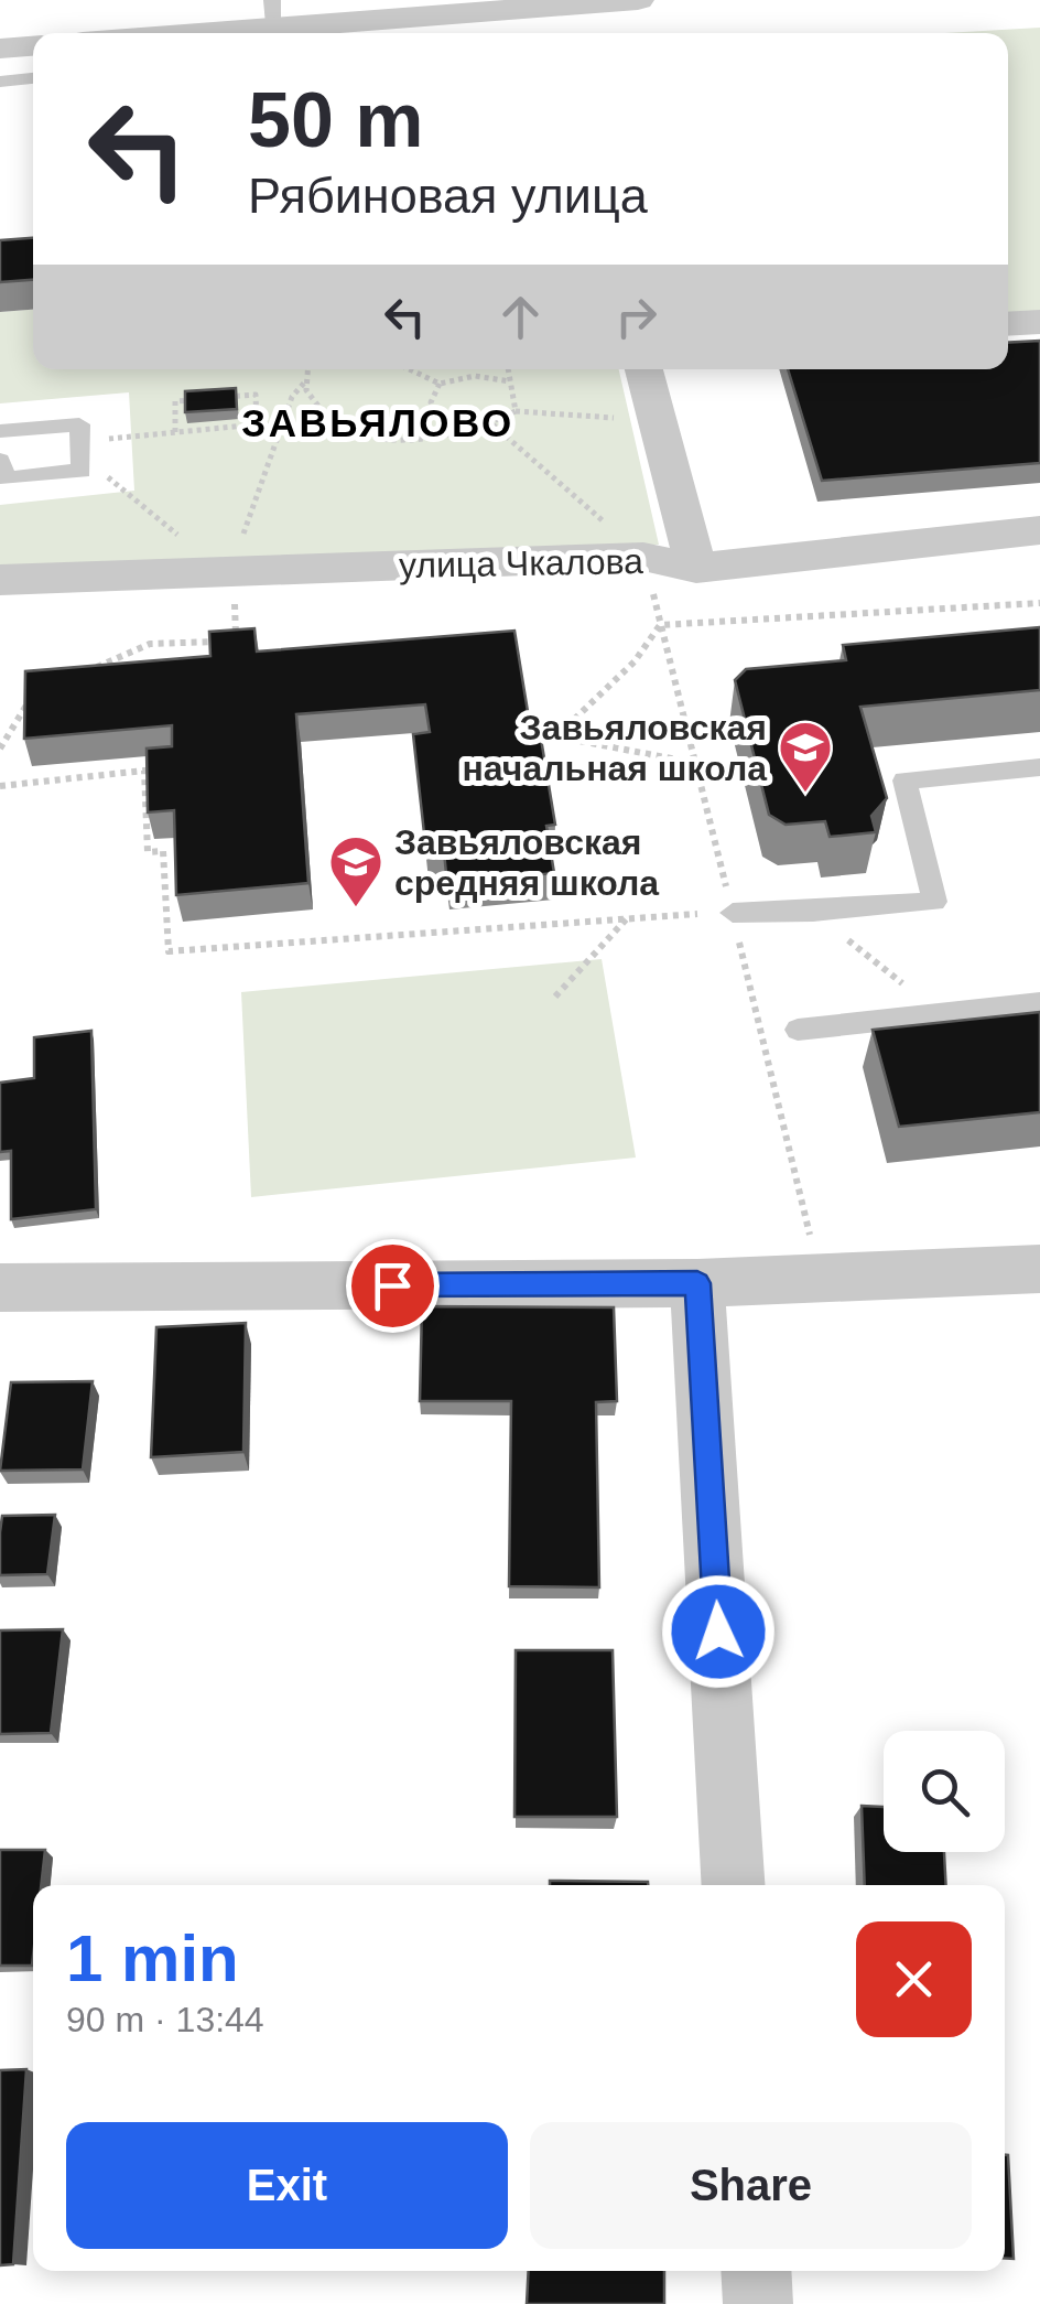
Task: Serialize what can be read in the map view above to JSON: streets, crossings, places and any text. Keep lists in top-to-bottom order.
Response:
{
  "streets": {
    "street": ["улица Чкалова"]
  },
  "districts": ["ЗАВЬЯЛОВО"],
  "places": {
    "school or university": ["Завьяловская начальная школа", "Завьяловская средняя школа"]
  },
  "page": {
    "turn": ["50 m", "Рябиновая улица"],
    "heading": ["1 min", "90 m · 13:44"],
    "buttons": ["Exit", "Share"]
  }
}
